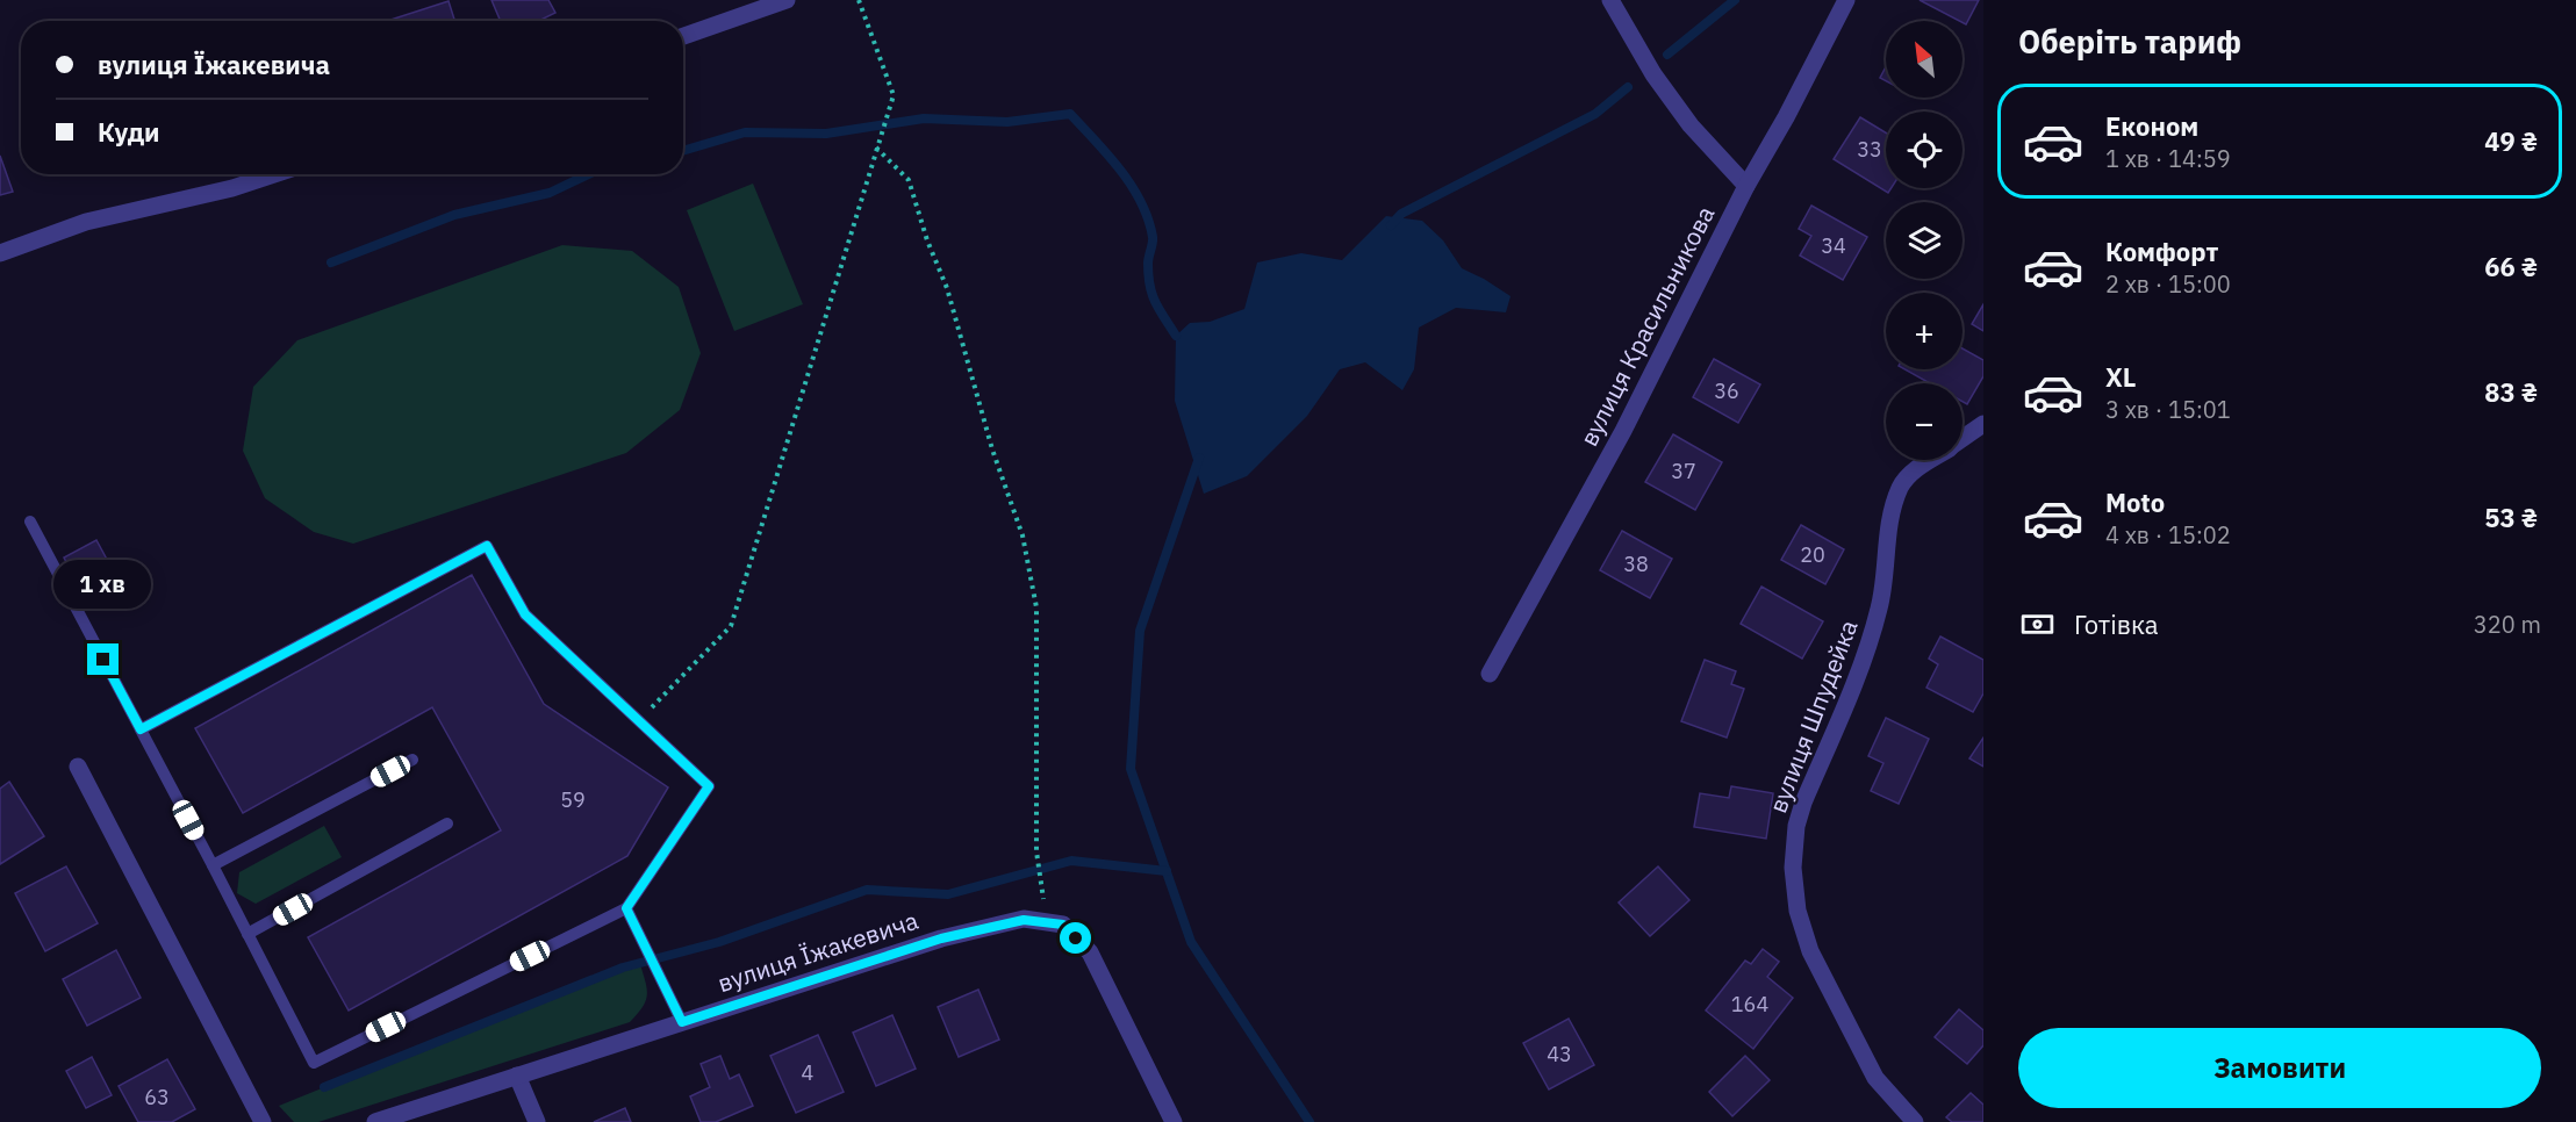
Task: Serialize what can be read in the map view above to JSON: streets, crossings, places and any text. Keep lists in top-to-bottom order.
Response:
{
  "streets": {
    "street": ["вулиця Красильникова", "вулиця Шпудейка", "вулиця Їжакевича"]
  },
  "house_numbers": [
    "33",
    "34",
    "36",
    "37",
    "20",
    "38",
    "59",
    "164",
    "43",
    "4",
    "63"
  ],
  "north": "top left",
  "page": {
    "heading": "Оберіть тариф",
    "map_buttons": ["+", "−"],
    "banner": ["вулиця Їжакевича", "Куди"],
    "list": [
      {
        "name": "Економ",
        "note": "1 хв · 14:59",
        "value": "49 ₴"
      },
      {
        "name": "Комфорт",
        "note": "2 хв · 15:00",
        "value": "66 ₴"
      },
      {
        "name": "XL",
        "note": "3 хв · 15:01",
        "value": "83 ₴"
      },
      {
        "name": "Moto",
        "note": "4 хв · 15:02",
        "value": "53 ₴"
      }
    ],
    "bubble": "1 хв",
    "pay": ["Готівка", "320 m"],
    "buttons": "Замовити"
  }
}
